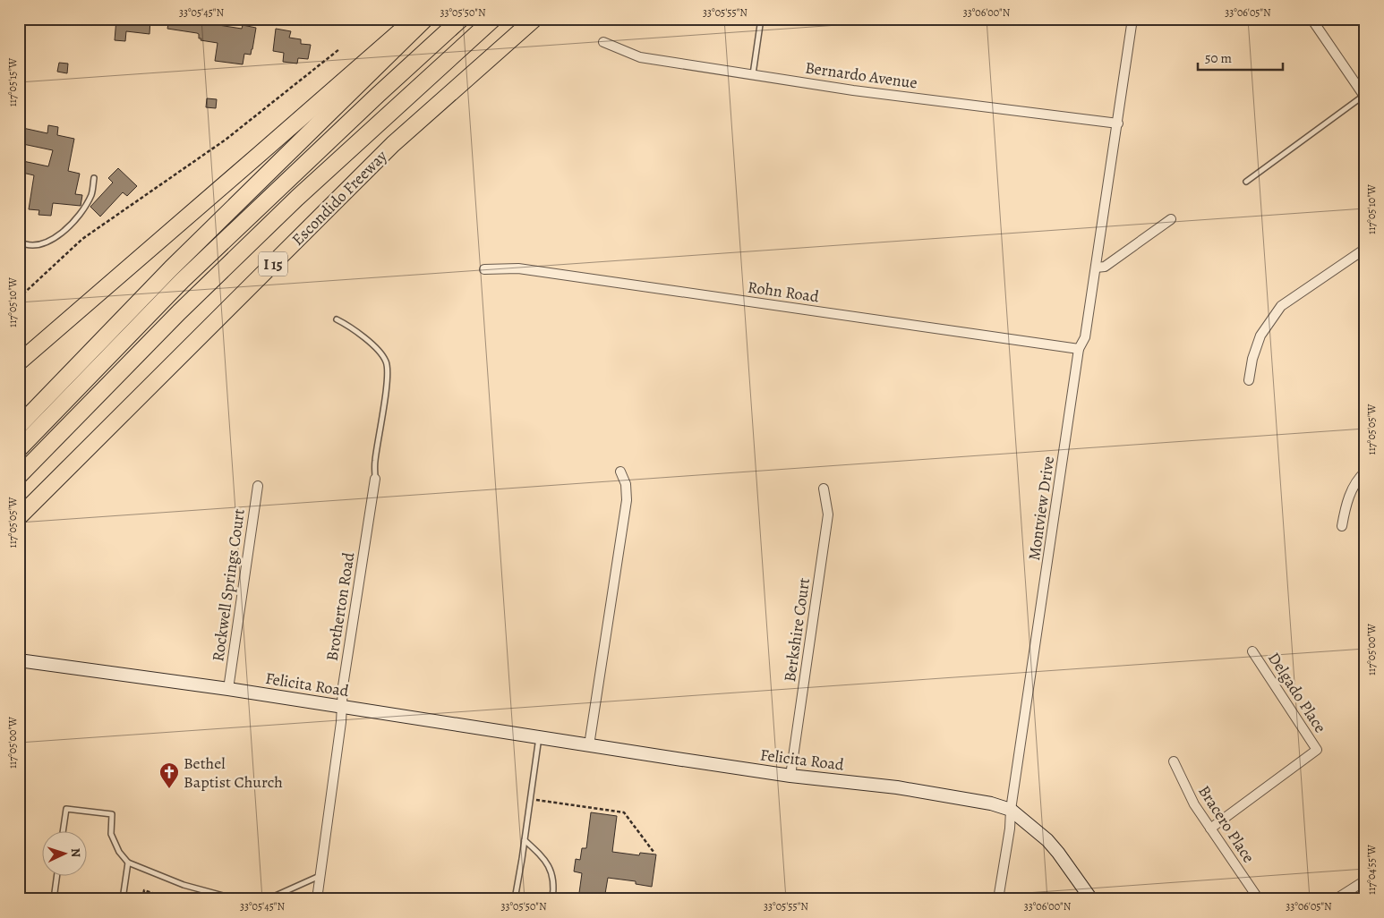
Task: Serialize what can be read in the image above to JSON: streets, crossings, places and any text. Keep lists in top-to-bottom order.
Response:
{
  "streets": {
    "highway": ["Escondido Freeway", "I 15"],
    "main road": ["Felicita Road"],
    "street": [
      "Bernardo Avenue",
      "Rohn Road",
      "Montview Drive",
      "Rockwell Springs Court",
      "Brotherton Road",
      "Berkshire Court",
      "Delgado Place",
      "Bracero Place"
    ]
  },
  "crossings": [
    ["Bernardo Avenue", "Montview Drive"],
    ["Rohn Road", "Montview Drive"],
    ["Montview Drive", "Felicita Road"],
    ["Rockwell Springs Court", "Felicita Road"],
    ["Brotherton Road", "Felicita Road"],
    ["Berkshire Court", "Felicita Road"],
    ["Delgado Place", "Bracero Place"]
  ],
  "places": {
    "church": ["Bethel Baptist Church"]
  },
  "scale_bar": "50 m",
  "north": "right",
  "coordinates": [
    "33°05'45\"N",
    "33°05'50\"N",
    "33°05'55\"N",
    "33°06'00\"N",
    "33°06'05\"N",
    "117°05'15\"W",
    "117°05'10\"W",
    "117°05'05\"W",
    "117°05'00\"W",
    "117°04'55\"W"
  ]
}
